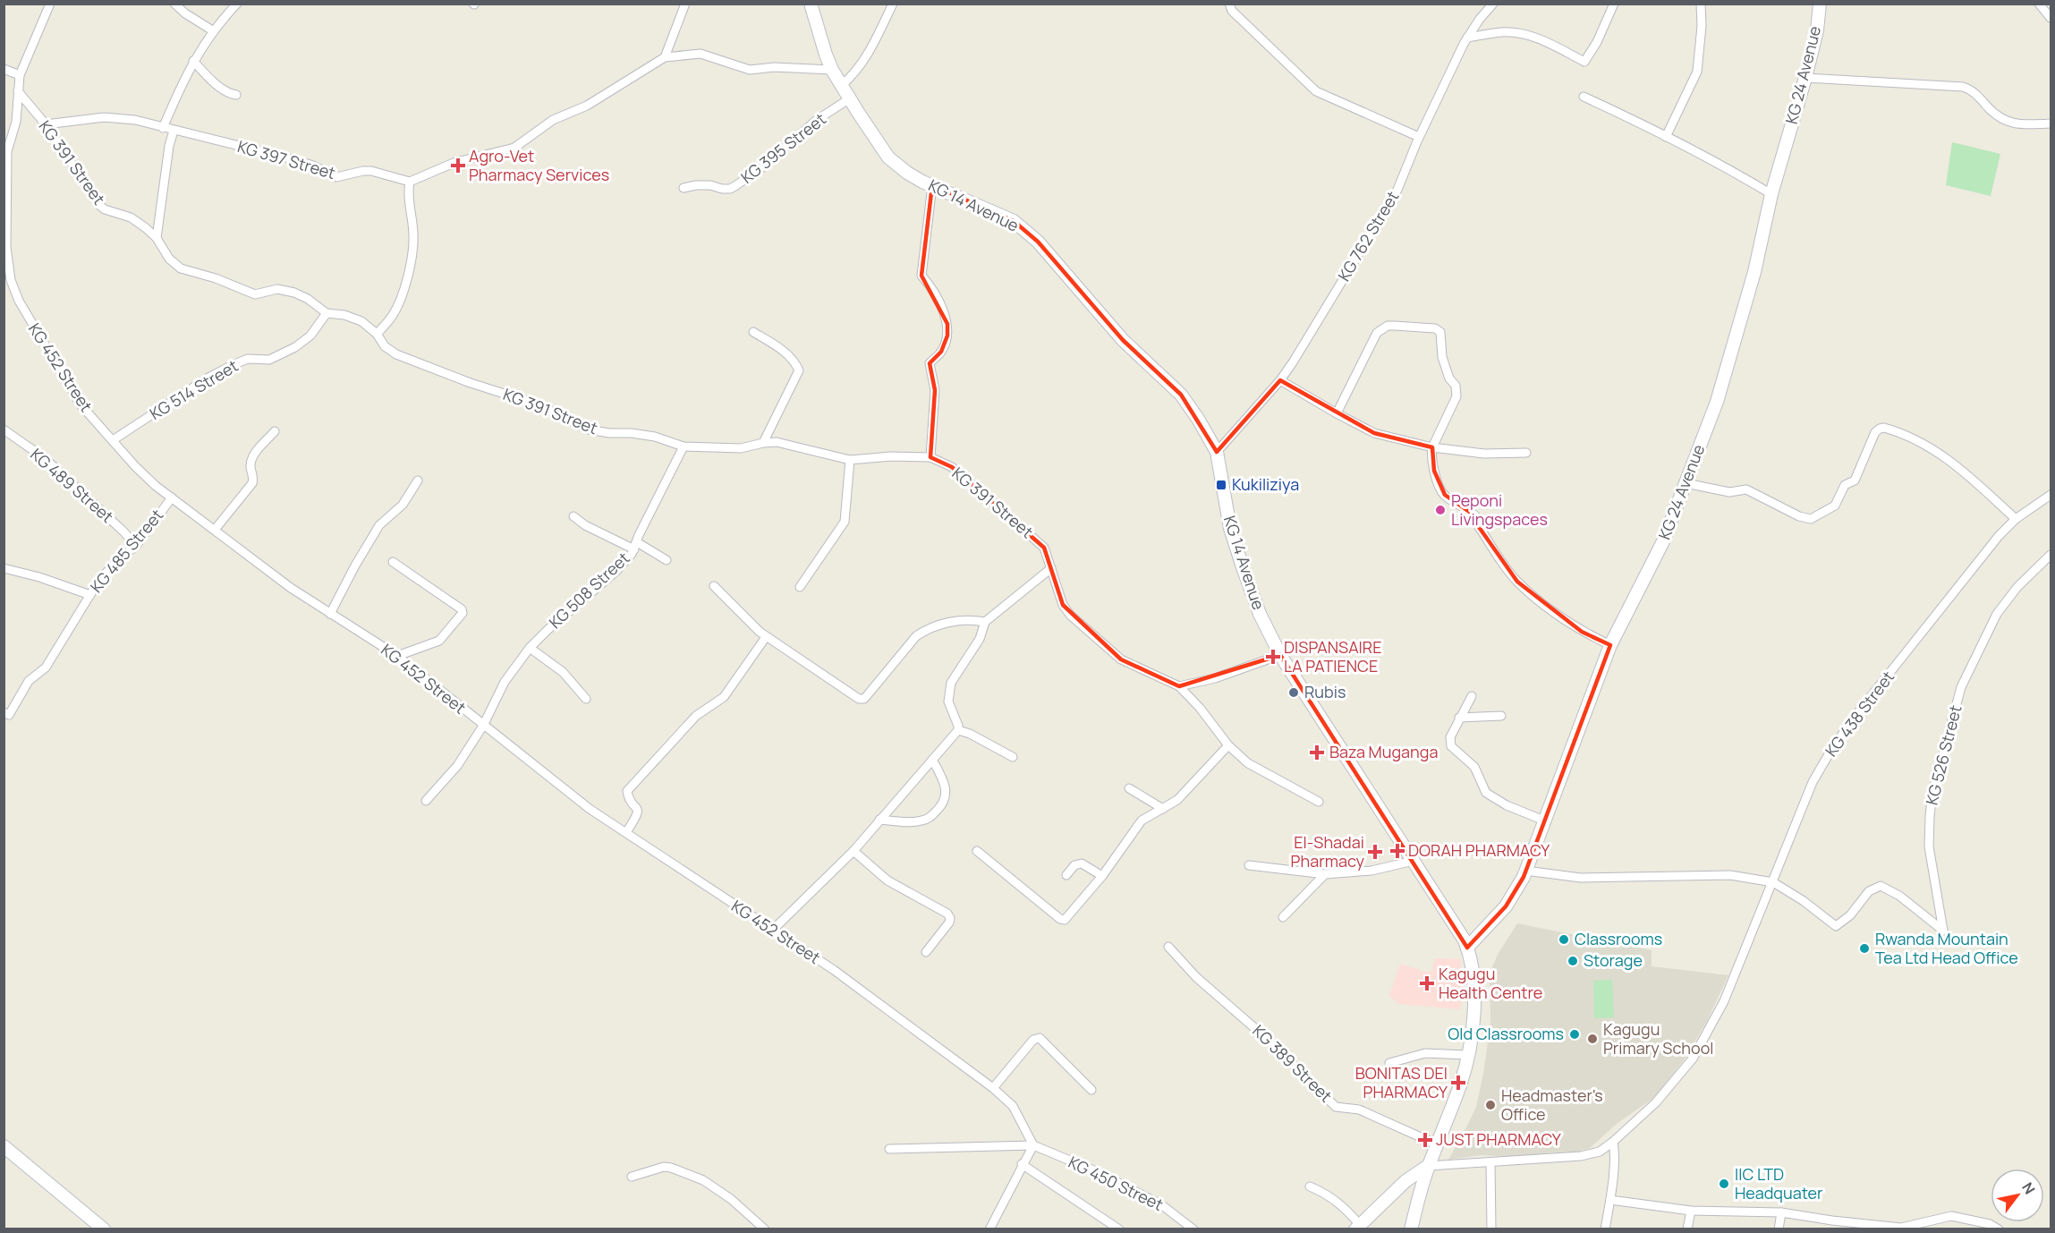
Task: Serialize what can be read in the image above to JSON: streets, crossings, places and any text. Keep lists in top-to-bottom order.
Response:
{
  "streets": {
    "main road": ["KG 24 Avenue", "KG 14 Avenue"],
    "street": [
      "KG 395 Street",
      "KG 397 Street",
      "KG 391 Street",
      "KG 762 Street",
      "KG 452 Street",
      "KG 514 Street",
      "KG 489 Street",
      "KG 485 Street",
      "KG 508 Street",
      "KG 438 Street",
      "KG 526 Street",
      "KG 389 Street",
      "KG 450 Street"
    ]
  },
  "crossings": [
    ["KG 24 Avenue", "KG 14 Avenue"],
    ["KG 395 Street", "KG 14 Avenue"],
    ["KG 397 Street", "KG 391 Street"],
    ["KG 391 Street", "KG 452 Street"],
    ["KG 391 Street", "KG 514 Street"],
    ["KG 391 Street", "KG 508 Street"],
    ["KG 14 Avenue", "KG 762 Street"],
    ["KG 14 Avenue", "KG 438 Street"],
    ["KG 14 Avenue", "KG 389 Street"],
    ["KG 452 Street", "KG 514 Street"],
    ["KG 452 Street", "KG 485 Street"],
    ["KG 452 Street", "KG 508 Street"],
    ["KG 452 Street", "KG 450 Street"],
    ["KG 489 Street", "KG 485 Street"],
    ["KG 438 Street", "KG 526 Street"]
  ],
  "places": {
    "health": [
      "Agro-Vet Pharmacy Services",
      "DISPANSAIRE LA PATIENCE",
      "Baza Muganga",
      "DORAH PHARMACY",
      "El-Shadai Pharmacy",
      "Kagugu Health Centre",
      "BONITAS DEI PHARMACY",
      "JUST PHARMACY"
    ],
    "transit": ["Kukiliziya"],
    "other": [
      "Peponi Livingspaces",
      "Rubis",
      "Classrooms",
      "Rwanda Mountain Tea Ltd Head Office",
      "Storage",
      "Old Classrooms",
      "Kagugu Primary School",
      "Headmaster's Office",
      "IIC LTD Headquater"
    ]
  },
  "north": "top right"
}
